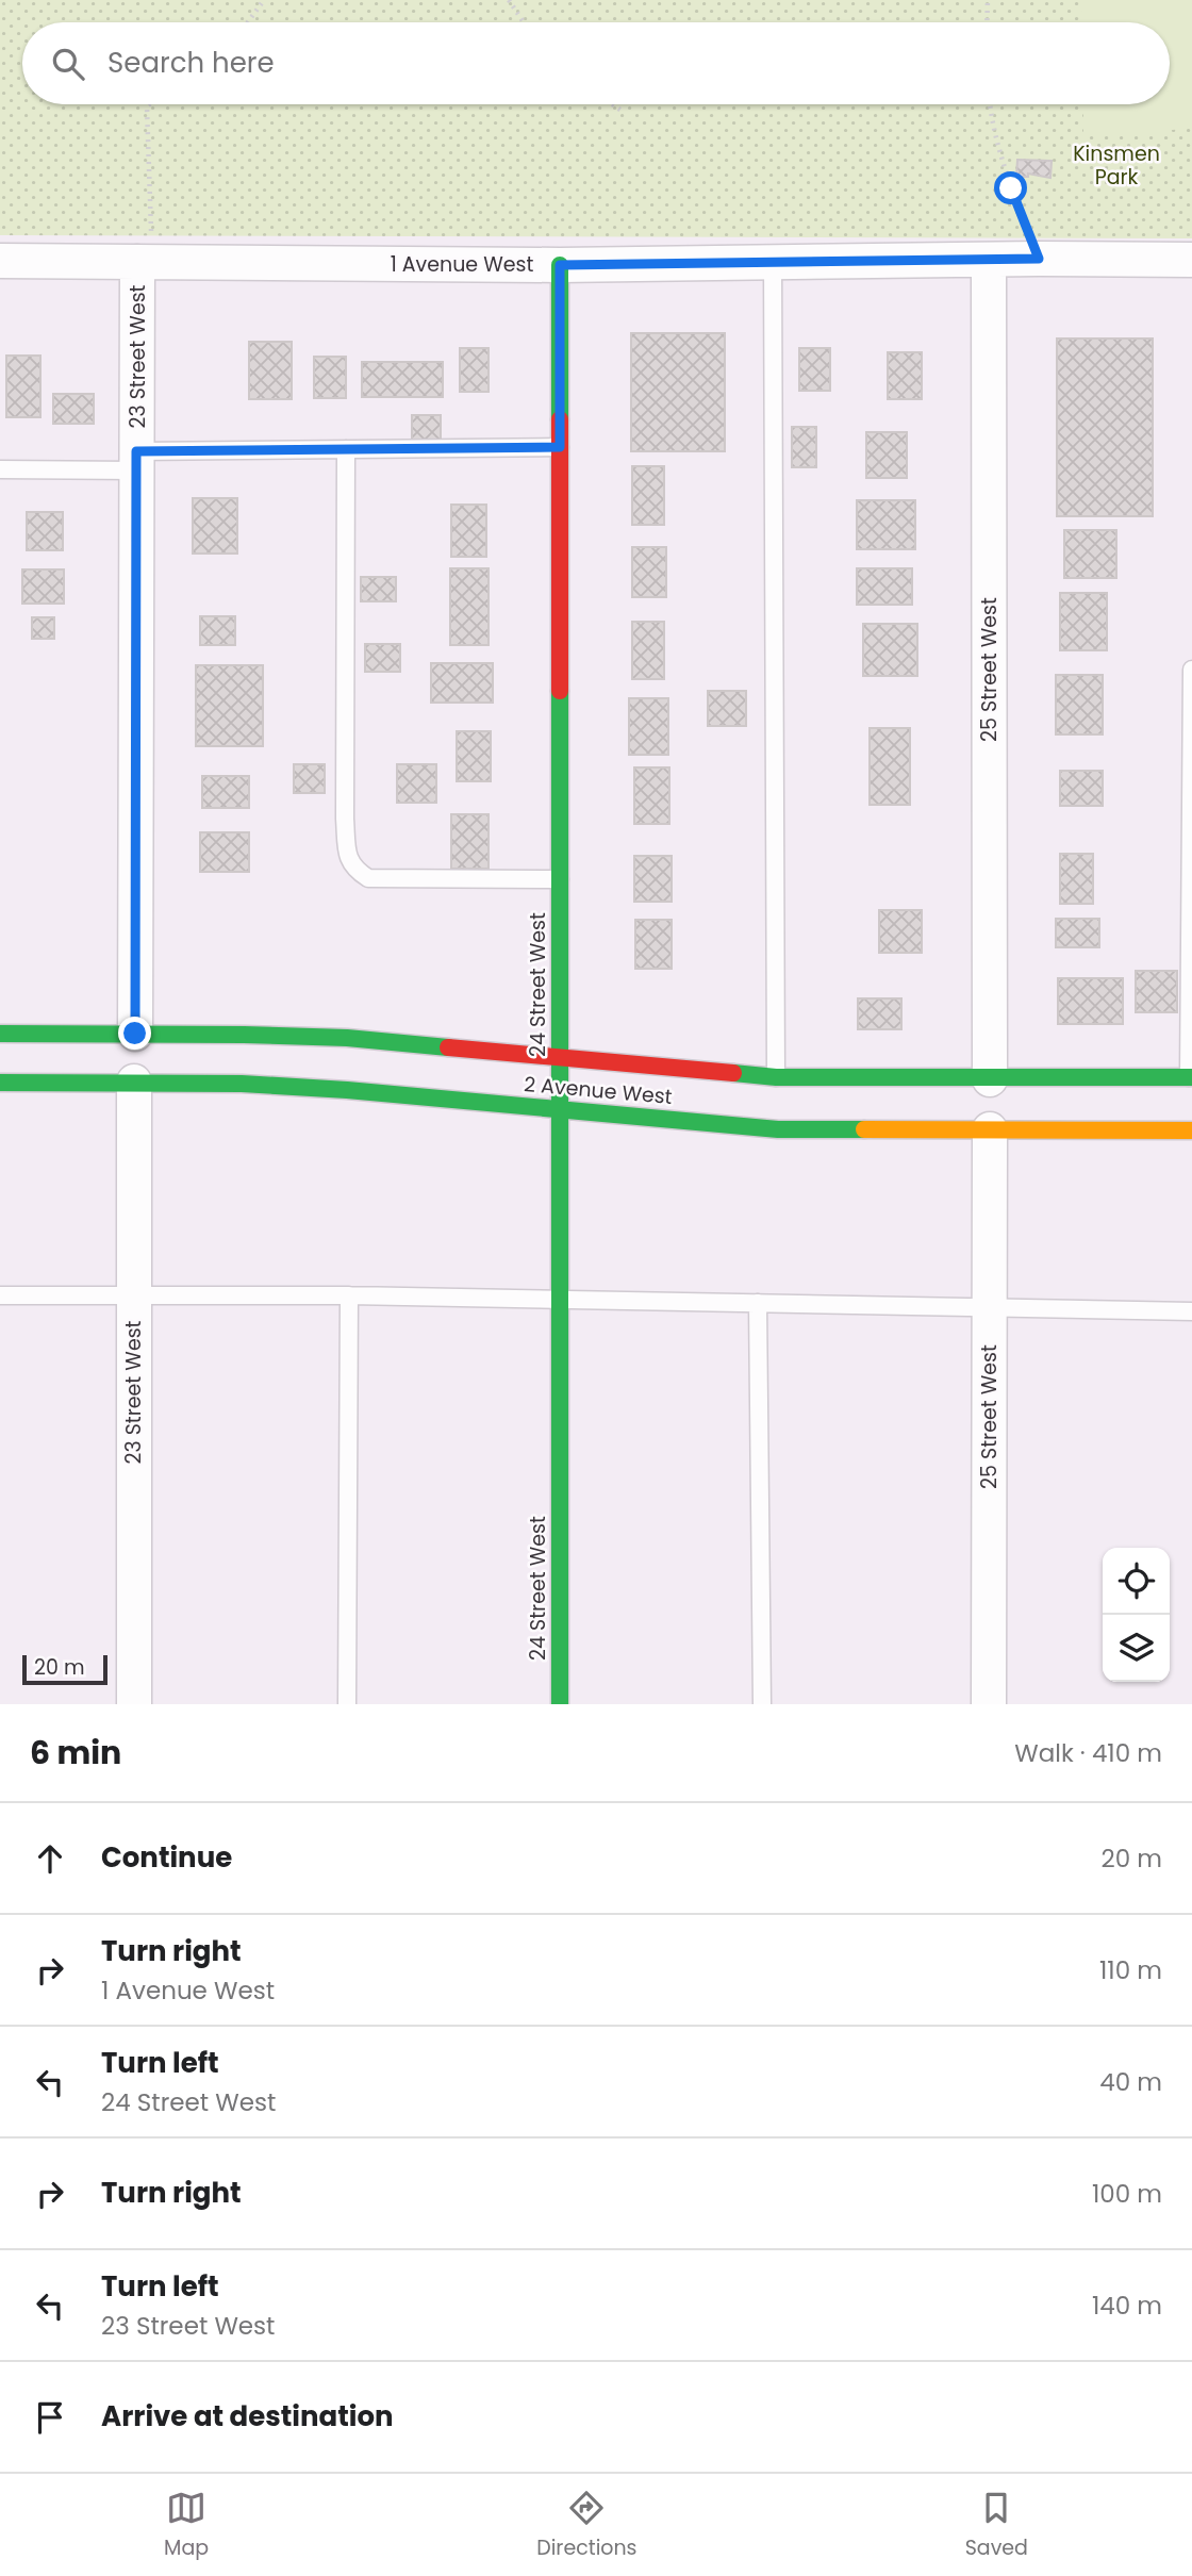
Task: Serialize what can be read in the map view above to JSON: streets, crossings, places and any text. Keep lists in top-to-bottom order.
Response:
{
  "streets": {
    "main road": ["24 Street West", "2 Avenue West"],
    "street": ["1 Avenue West", "23 Street West", "25 Street West"]
  },
  "crossings": [
    ["1 Avenue West", "23 Street West"],
    ["1 Avenue West", "25 Street West"],
    ["1 Avenue West", "24 Street West"],
    ["23 Street West", "2 Avenue West"],
    ["25 Street West", "2 Avenue West"],
    ["24 Street West", "2 Avenue West"]
  ],
  "parks": ["Kinsmen Park"],
  "scale_bar": "20 m",
  "page": {
    "search": "Search here",
    "scale": "20 m",
    "heading": ["6 min", "Walk · 410 m"],
    "list": [
      ["Continue", "20 m"],
      ["Turn right", "1 Avenue West", "110 m"],
      ["Turn left", "24 Street West", "40 m"],
      ["Turn right", "100 m"],
      ["Turn left", "23 Street West", "140 m"],
      "Arrive at destination"
    ],
    "nav": ["Map", "Directions", "Saved"]
  }
}
